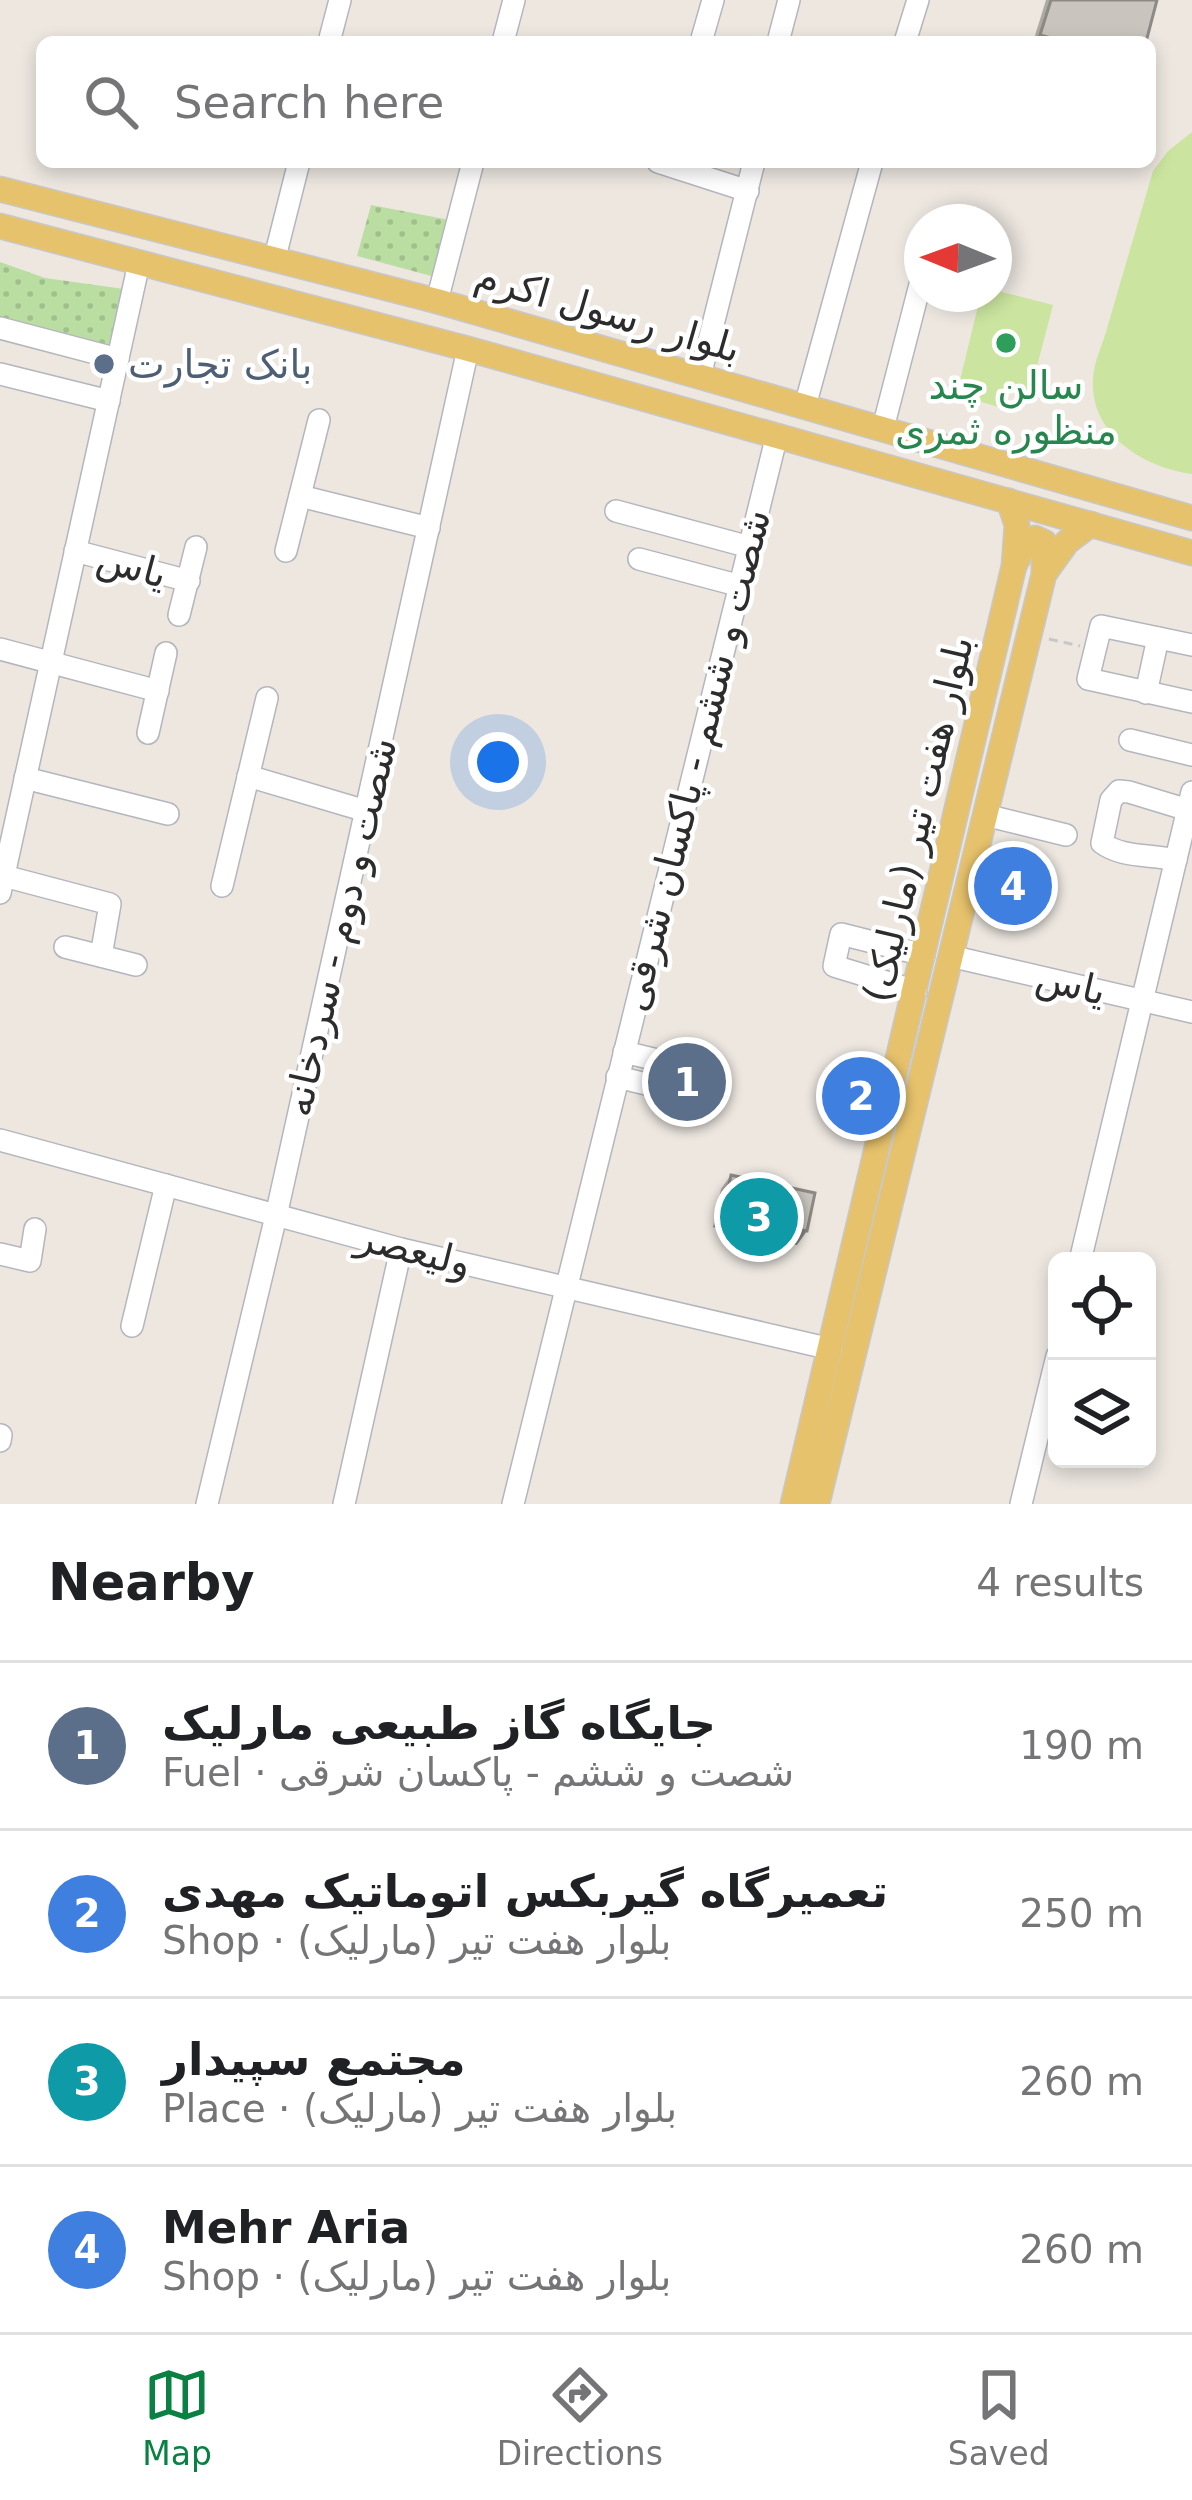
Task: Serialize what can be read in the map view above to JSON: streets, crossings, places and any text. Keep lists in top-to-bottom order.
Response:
{
  "streets": {
    "main road": ["بلوار رسول اکرم", "بلوار هفت تیر (مارلیک)"],
    "street": [
      "یاس",
      "شصت و ششم - پاکسان شرقی",
      "شصت و دوم - سردخانه",
      "ولیعصر"
    ]
  },
  "crossings": [
    ["یاس", "بلوار هفت تیر (مارلیک)"],
    ["شصت و ششم - پاکسان شرقی", "ولیعصر"],
    ["بلوار هفت تیر (مارلیک)", "ولیعصر"],
    ["شصت و دوم - سردخانه", "ولیعصر"]
  ],
  "places": ["سالن چند منظوره ثمری", "بانک تجارت"],
  "north": "left",
  "page": {
    "search": "Search here",
    "pins": [
      "4",
      "1",
      "2",
      "3"
    ],
    "heading": ["Nearby", "4 results"],
    "list": [
      {
        "mark": "1",
        "name": "جایگاه گاز طبیعی مارلیک",
        "note": "Fuel · شصت و ششم - پاکسان شرقی",
        "value": "190 m"
      },
      {
        "mark": "2",
        "name": "تعمیرگاه گیربکس اتوماتیک مهدی",
        "note": "Shop · بلوار هفت تیر (مارلیک)",
        "value": "250 m"
      },
      {
        "mark": "3",
        "name": "مجتمع سپیدار",
        "note": "Place · بلوار هفت تیر (مارلیک)",
        "value": "260 m"
      },
      {
        "mark": "4",
        "name": "Mehr Aria",
        "note": "Shop · بلوار هفت تیر (مارلیک)",
        "value": "260 m"
      }
    ],
    "nav": ["Map", "Directions", "Saved"]
  }
}
